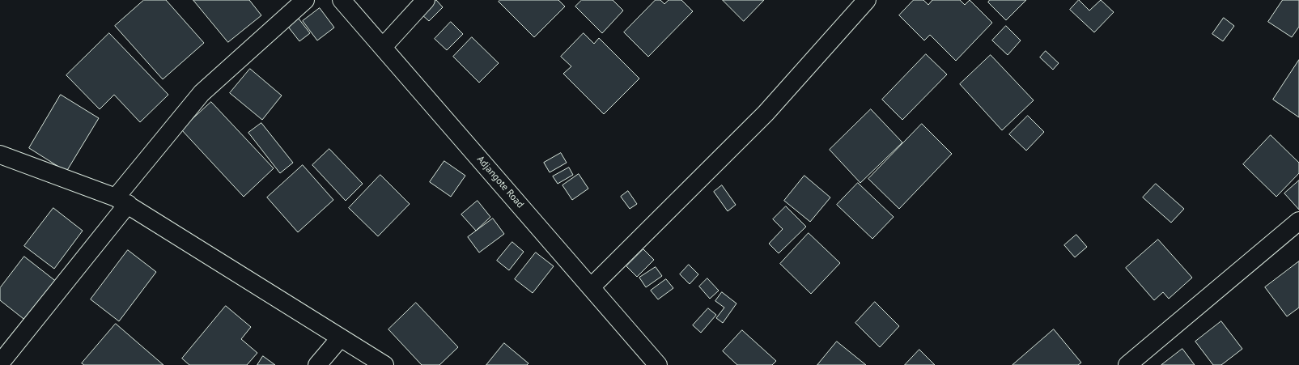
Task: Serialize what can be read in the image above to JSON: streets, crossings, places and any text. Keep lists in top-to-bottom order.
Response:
{
  "streets": {
    "street": ["Adjangote Road"]
  }
}
